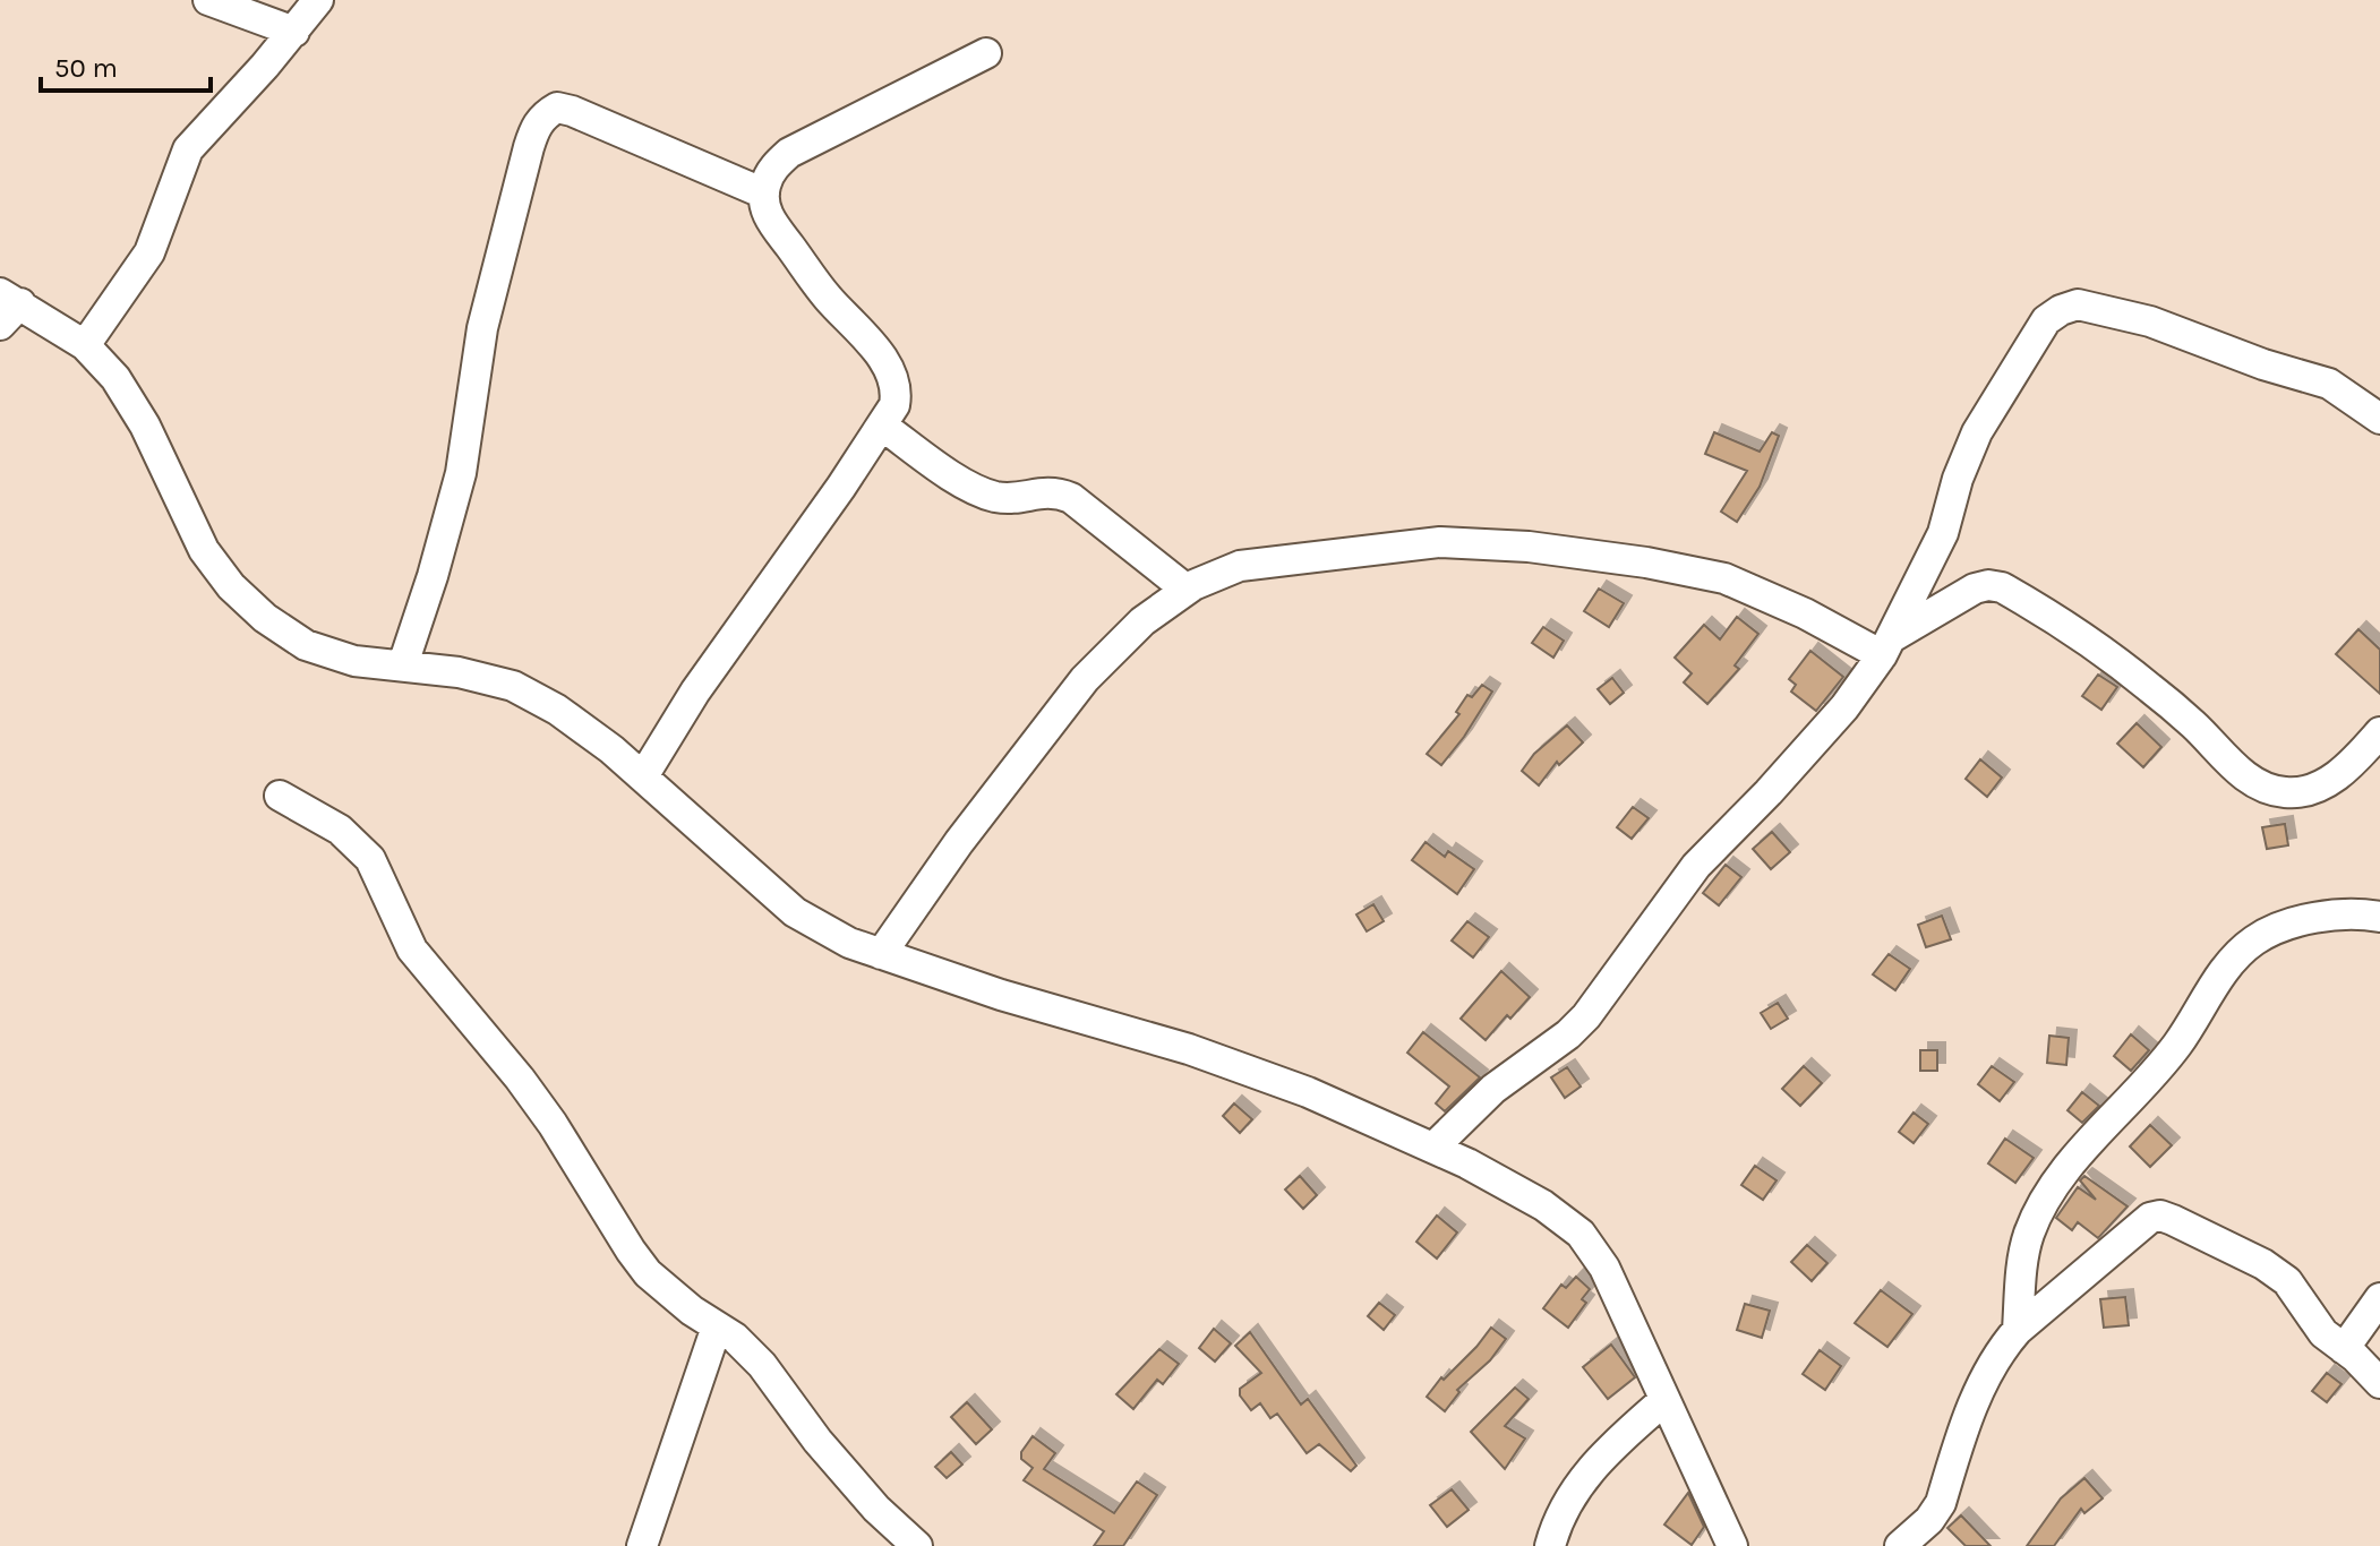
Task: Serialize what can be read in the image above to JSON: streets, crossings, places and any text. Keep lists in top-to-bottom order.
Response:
{
  "scale_bar": "50 m"
}
